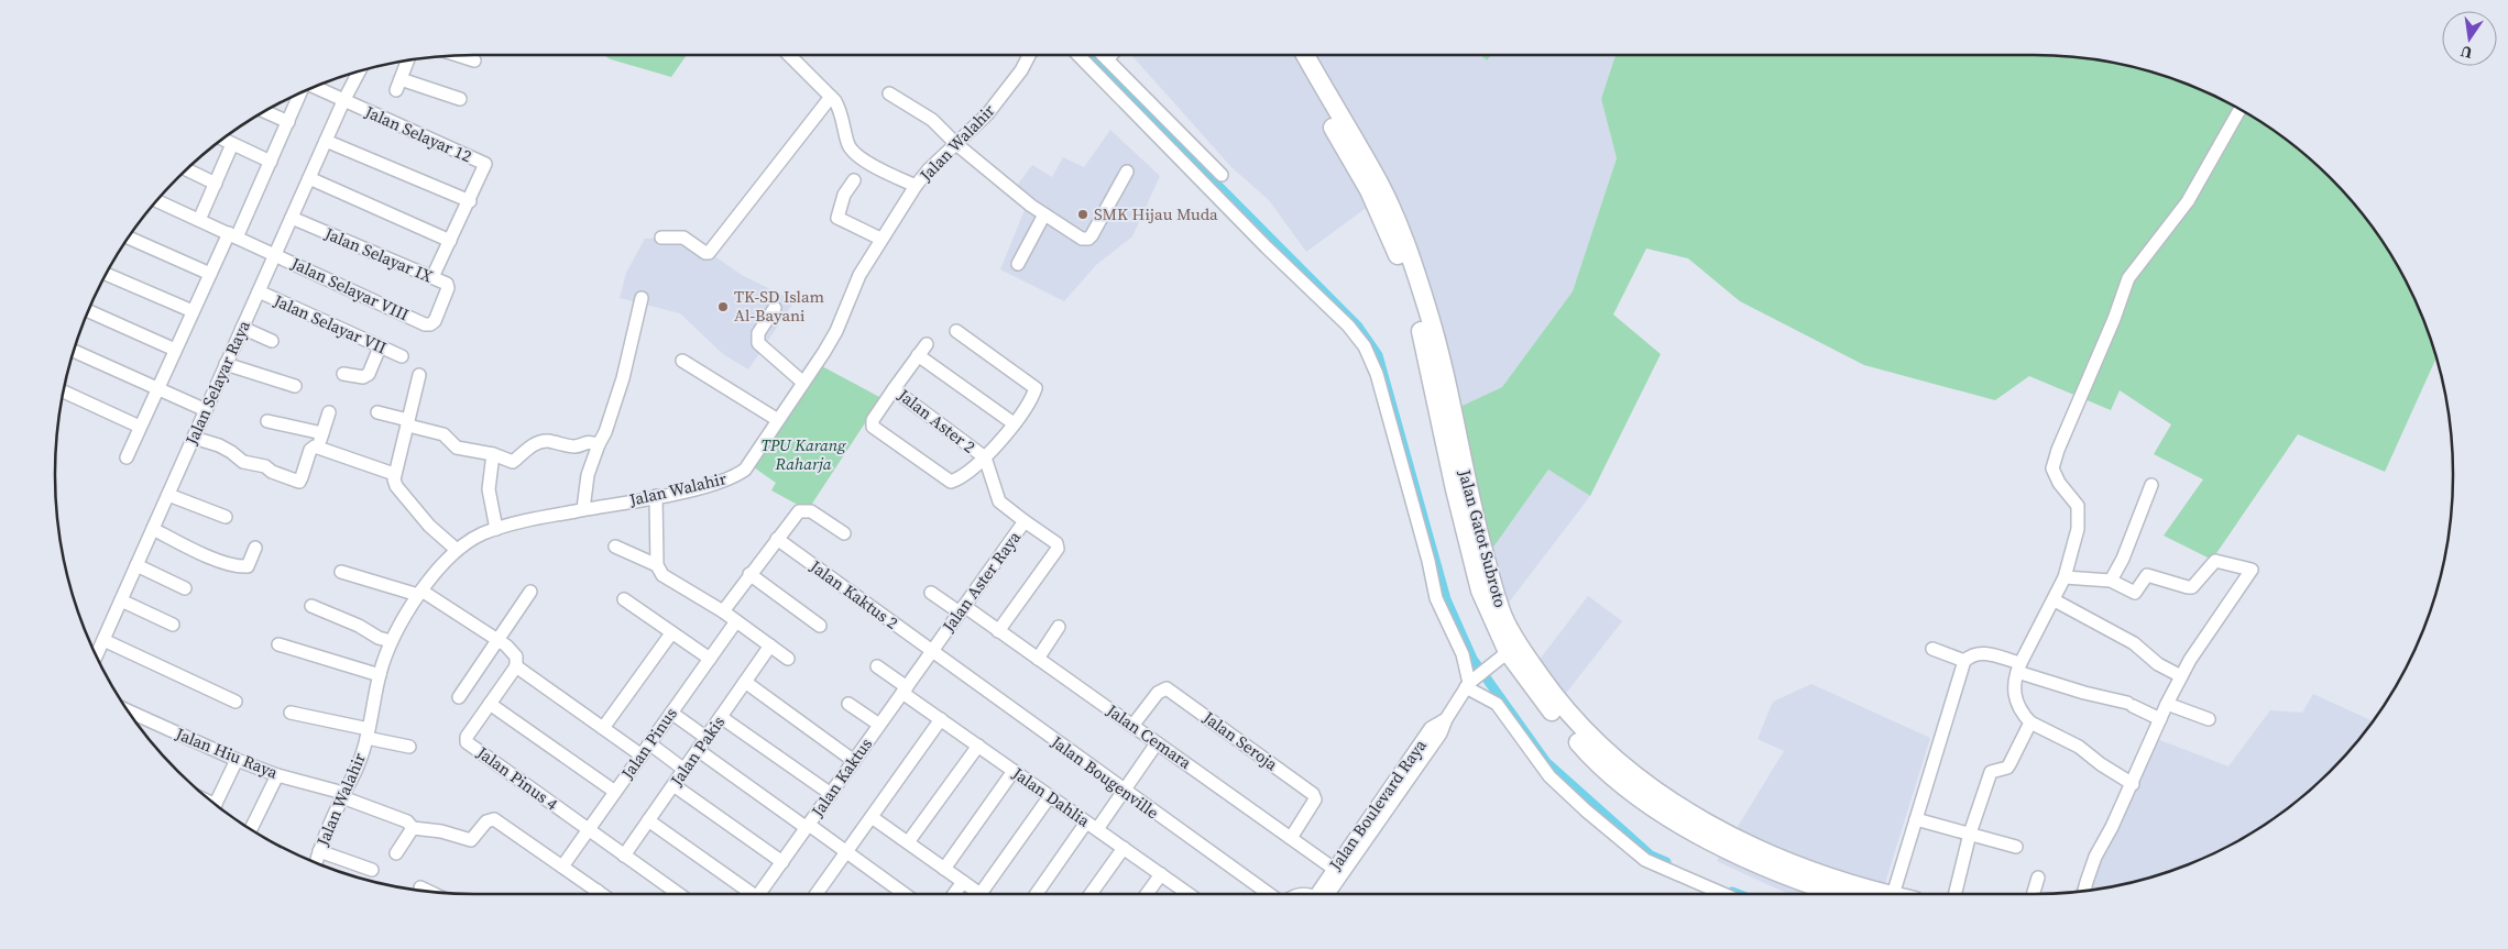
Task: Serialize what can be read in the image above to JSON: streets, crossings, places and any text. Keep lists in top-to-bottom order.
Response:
{
  "streets": {
    "highway": ["Jalan Gatot Subroto"],
    "street": [
      "Jalan Selayar 12",
      "Jalan Walahir",
      "Jalan Selayar IX",
      "Jalan Selayar VIII",
      "Jalan Selayar VII",
      "Jalan Selayar Raya",
      "Jalan Aster 2",
      "Jalan Aster Raya",
      "Jalan Kaktus 2",
      "Jalan Cemara",
      "Jalan Seroja",
      "Jalan Pinus",
      "Jalan Pakis",
      "Jalan Hiu Raya",
      "Jalan Kaktus",
      "Jalan Bougenville",
      "Jalan Pinus 4",
      "Jalan Dahlia",
      "Jalan Boulevard Raya"
    ]
  },
  "crossings": [
    ["Jalan Selayar 12", "Jalan Selayar Raya"],
    ["Jalan Walahir", "Jalan Hiu Raya"],
    ["Jalan Selayar IX", "Jalan Selayar VIII"],
    ["Jalan Selayar IX", "Jalan Selayar Raya"],
    ["Jalan Selayar VIII", "Jalan Selayar Raya"],
    ["Jalan Selayar VII", "Jalan Selayar Raya"],
    ["Jalan Aster 2", "Jalan Aster Raya"],
    ["Jalan Gatot Subroto", "Jalan Boulevard Raya"],
    ["Jalan Aster Raya", "Jalan Kaktus 2"],
    ["Jalan Aster Raya", "Jalan Cemara"],
    ["Jalan Aster Raya", "Jalan Kaktus"],
    ["Jalan Aster Raya", "Jalan Bougenville"],
    ["Jalan Kaktus 2", "Jalan Kaktus"],
    ["Jalan Kaktus 2", "Jalan Bougenville"],
    ["Jalan Cemara", "Jalan Seroja"],
    ["Jalan Cemara", "Jalan Boulevard Raya"],
    ["Jalan Pinus", "Jalan Pinus 4"],
    ["Jalan Kaktus", "Jalan Bougenville"],
    ["Jalan Kaktus", "Jalan Dahlia"]
  ],
  "parks": ["TPU Karang Raharja"],
  "places": ["SMK Hijau Muda", "TK-SD Islam Al-Bayani"],
  "north": "bottom"
}
